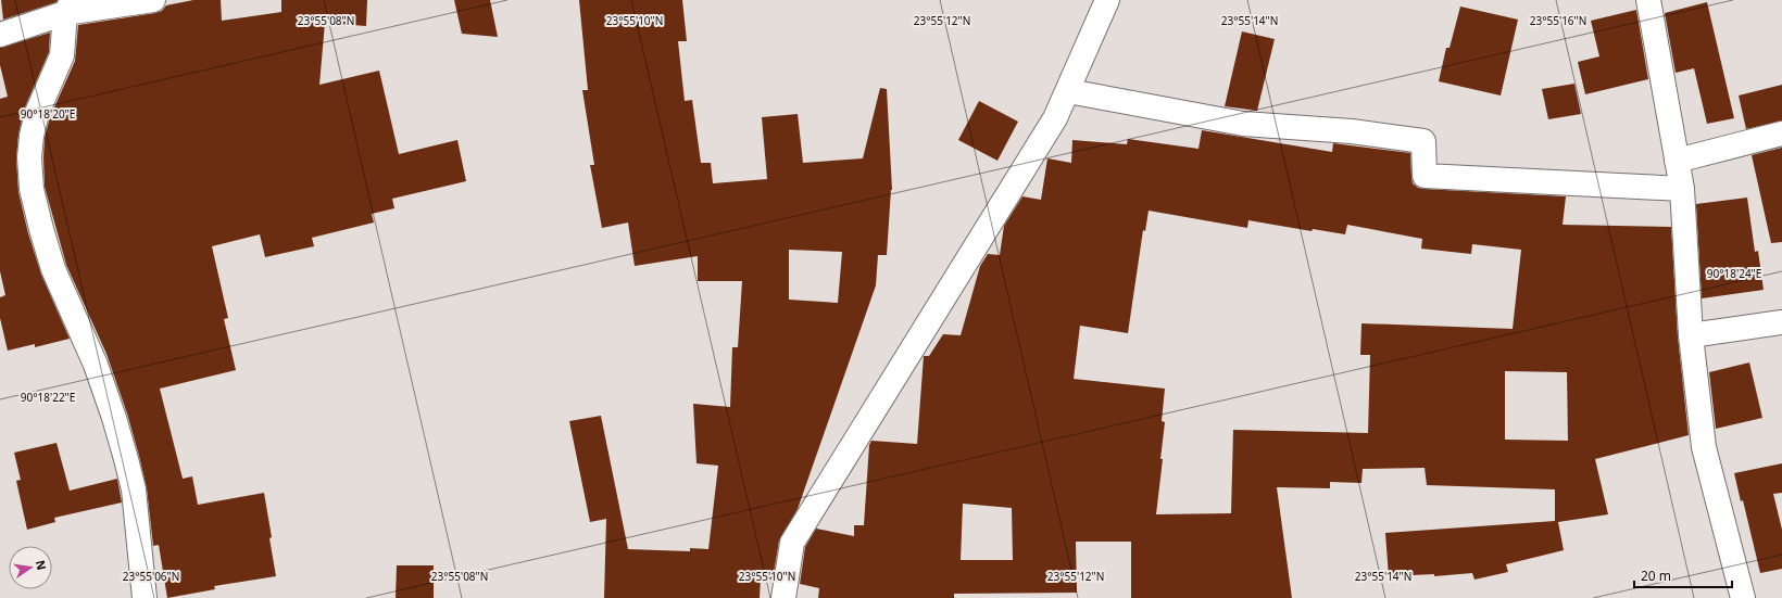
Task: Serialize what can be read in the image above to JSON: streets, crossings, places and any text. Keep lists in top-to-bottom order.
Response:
{
  "scale_bar": "20 m",
  "north": "right",
  "coordinates": [
    "23°55'08\"N",
    "23°55'10\"N",
    "23°55'12\"N",
    "23°55'14\"N",
    "23°55'16\"N",
    "90°18'20\"E",
    "90°18'24\"E",
    "90°18'22\"E",
    "23°55'06\"N"
  ]
}
